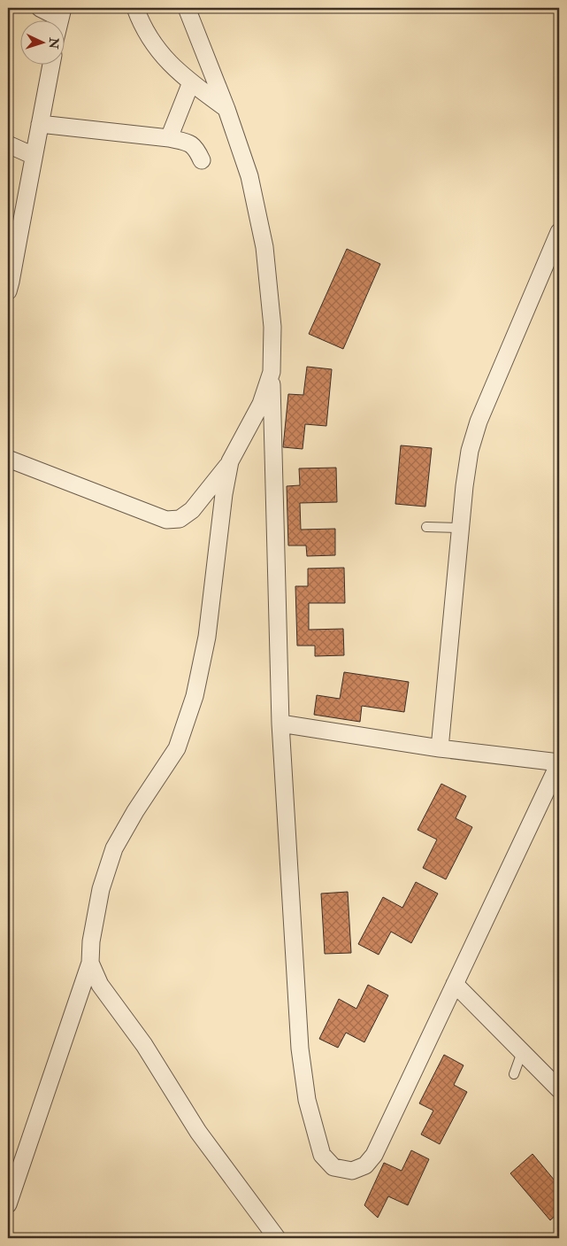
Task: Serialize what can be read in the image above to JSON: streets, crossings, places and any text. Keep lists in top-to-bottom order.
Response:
{
  "north": "right"
}
